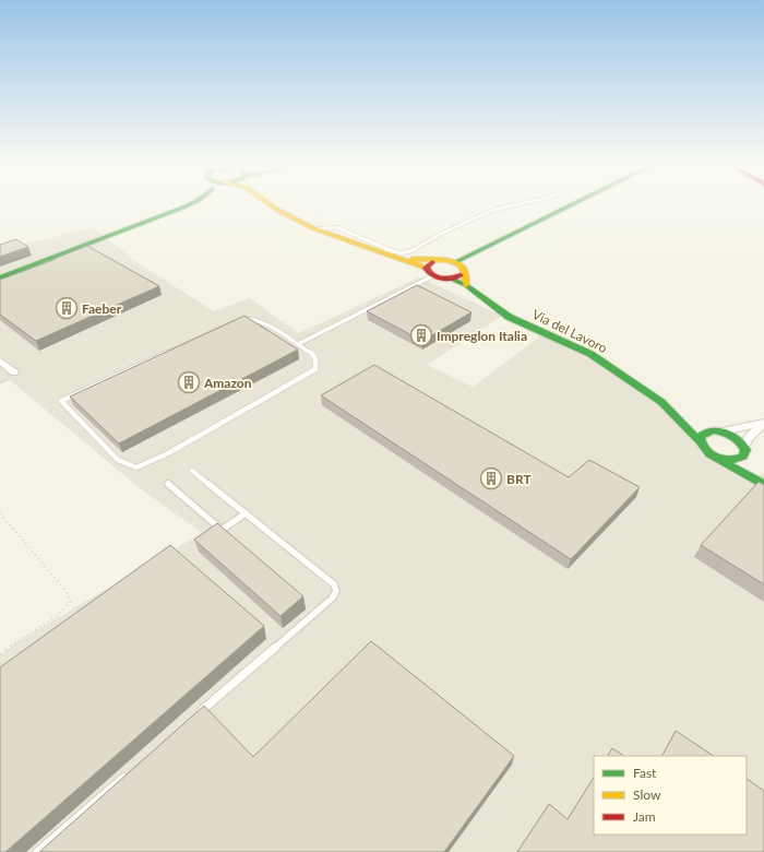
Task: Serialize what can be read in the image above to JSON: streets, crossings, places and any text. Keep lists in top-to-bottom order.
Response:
{
  "streets": {
    "main road": ["Via del Lavoro"]
  },
  "places": {
    "building": [
      "Faeber",
      "Impreglon Italia",
      "Amazon",
      "BRT"
    ]
  },
  "legend": ["Fast", "Slow", "Jam"]
}
